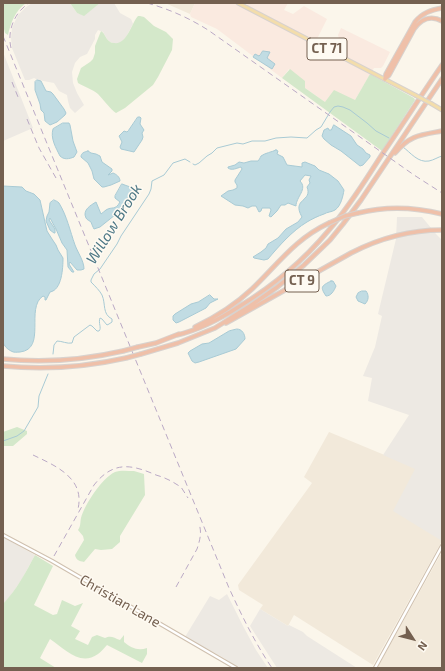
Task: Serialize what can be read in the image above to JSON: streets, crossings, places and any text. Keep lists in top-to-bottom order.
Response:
{
  "streets": {
    "highway": ["CT 9"],
    "main road": ["CT 71", "Christian Lane"]
  },
  "water": ["Willow Brook"],
  "north": "bottom right"
}
